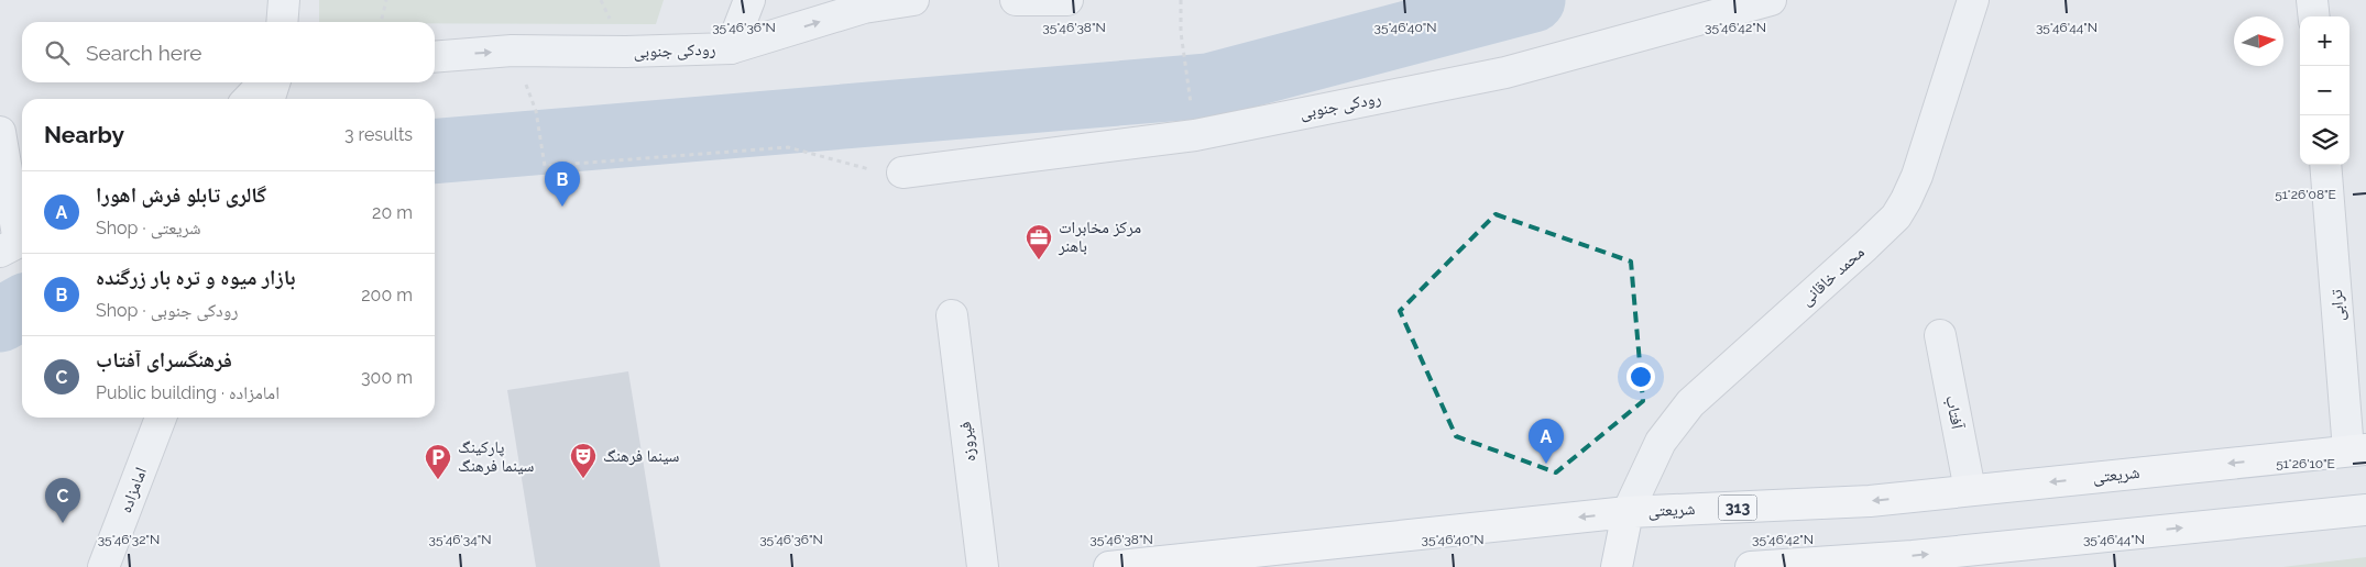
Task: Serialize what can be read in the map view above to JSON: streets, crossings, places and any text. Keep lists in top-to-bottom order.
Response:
{
  "streets": {
    "main road": ["شریعتی", "313"],
    "street": [
      "رودکی جنوبی",
      "محمد خاقانی",
      "ترابی",
      "آفتاب",
      "فیروزه",
      "امامزاده"
    ]
  },
  "crossings": [
    ["محمد خاقانی", "شریعتی"],
    ["ترابی", "شریعتی"],
    ["آفتاب", "شریعتی"]
  ],
  "one_way": ["رودکی جنوبی"],
  "places": {
    "office": ["مرکز مخابرات باهنر"],
    "theatre": ["سینما فرهنگ"],
    "parking": ["پارکینگ سینما فرهنگ"]
  },
  "north": "right",
  "page": {
    "map_buttons": ["+", "−"],
    "search": "Search here",
    "heading": ["Nearby", "3 results"],
    "pins": ["B", "A", "C"],
    "list": [
      {
        "mark": "A",
        "name": "گالری تابلو فرش اهورا",
        "note": "Shop · شریعتی",
        "value": "20 m"
      },
      {
        "mark": "B",
        "name": "بازار میوه و تره بار زرگنده",
        "note": "Shop · رودکی جنوبی",
        "value": "200 m"
      },
      {
        "mark": "C",
        "name": "فرهنگسرای آفتاب",
        "note": "Public building · امامزاده",
        "value": "300 m"
      }
    ]
  },
  "coordinates": [
    "35°46'36\"N",
    "35°46'38\"N",
    "35°46'40\"N",
    "35°46'42\"N",
    "35°46'44\"N",
    "51°26'08\"E",
    "51°26'10\"E",
    "35°46'32\"N",
    "35°46'34\"N"
  ]
}
